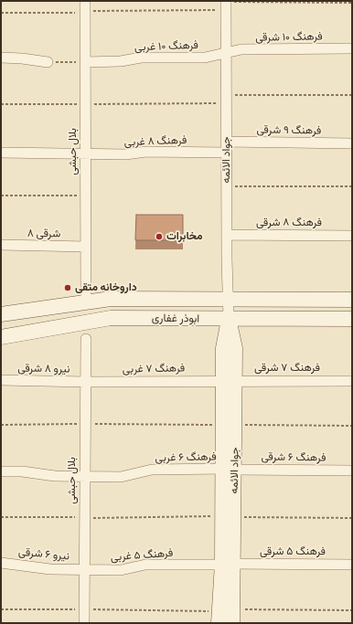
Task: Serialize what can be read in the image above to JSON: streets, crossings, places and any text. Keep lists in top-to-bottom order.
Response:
{
  "streets": {
    "street": [
      "فرهنگ ۱۰ شرقی",
      "فرهنگ ۱۰ غربی",
      "فرهنگ ۹ شرقی",
      "فرهنگ ۸ غربی",
      "بلال حبشی",
      "جواد الائمه",
      "فرهنگ ۸ شرقی",
      "۸ شرقی",
      "ابوذر غفاری",
      "فرهنگ ۷ شرقی",
      "نیرو ۸ شرقی",
      "فرهنگ ۷ غربی",
      "فرهنگ ۶ غربی",
      "فرهنگ ۶ شرقی",
      "فرهنگ ۵ شرقی",
      "نیرو ۶ شرقی",
      "فرهنگ ۵ غربی"
    ]
  },
  "crossings": [
    ["فرهنگ ۱۰ شرقی", "فرهنگ ۱۰ غربی"],
    ["فرهنگ ۱۰ شرقی", "جواد الائمه"],
    ["فرهنگ ۱۰ غربی", "بلال حبشی"],
    ["فرهنگ ۱۰ غربی", "جواد الائمه"],
    ["فرهنگ ۹ شرقی", "فرهنگ ۸ غربی"],
    ["فرهنگ ۹ شرقی", "جواد الائمه"],
    ["فرهنگ ۸ غربی", "بلال حبشی"],
    ["فرهنگ ۸ غربی", "جواد الائمه"],
    ["بلال حبشی", "۸ شرقی"],
    ["بلال حبشی", "ابوذر غفاری"],
    ["بلال حبشی", "نیرو ۸ شرقی"],
    ["بلال حبشی", "فرهنگ ۷ غربی"],
    ["بلال حبشی", "فرهنگ ۶ غربی"],
    ["بلال حبشی", "نیرو ۶ شرقی"],
    ["بلال حبشی", "فرهنگ ۵ غربی"],
    ["جواد الائمه", "فرهنگ ۸ شرقی"],
    ["جواد الائمه", "ابوذر غفاری"],
    ["جواد الائمه", "فرهنگ ۷ شرقی"],
    ["جواد الائمه", "فرهنگ ۷ غربی"],
    ["جواد الائمه", "فرهنگ ۶ غربی"],
    ["جواد الائمه", "فرهنگ ۶ شرقی"],
    ["جواد الائمه", "فرهنگ ۵ شرقی"],
    ["جواد الائمه", "فرهنگ ۵ غربی"],
    ["فرهنگ ۷ شرقی", "فرهنگ ۷ غربی"],
    ["نیرو ۸ شرقی", "فرهنگ ۷ غربی"],
    ["فرهنگ ۶ غربی", "فرهنگ ۶ شرقی"],
    ["فرهنگ ۵ شرقی", "فرهنگ ۵ غربی"],
    ["نیرو ۶ شرقی", "فرهنگ ۵ غربی"]
  ],
  "places": ["مخابرات", "داروخانه متقی"]
}
